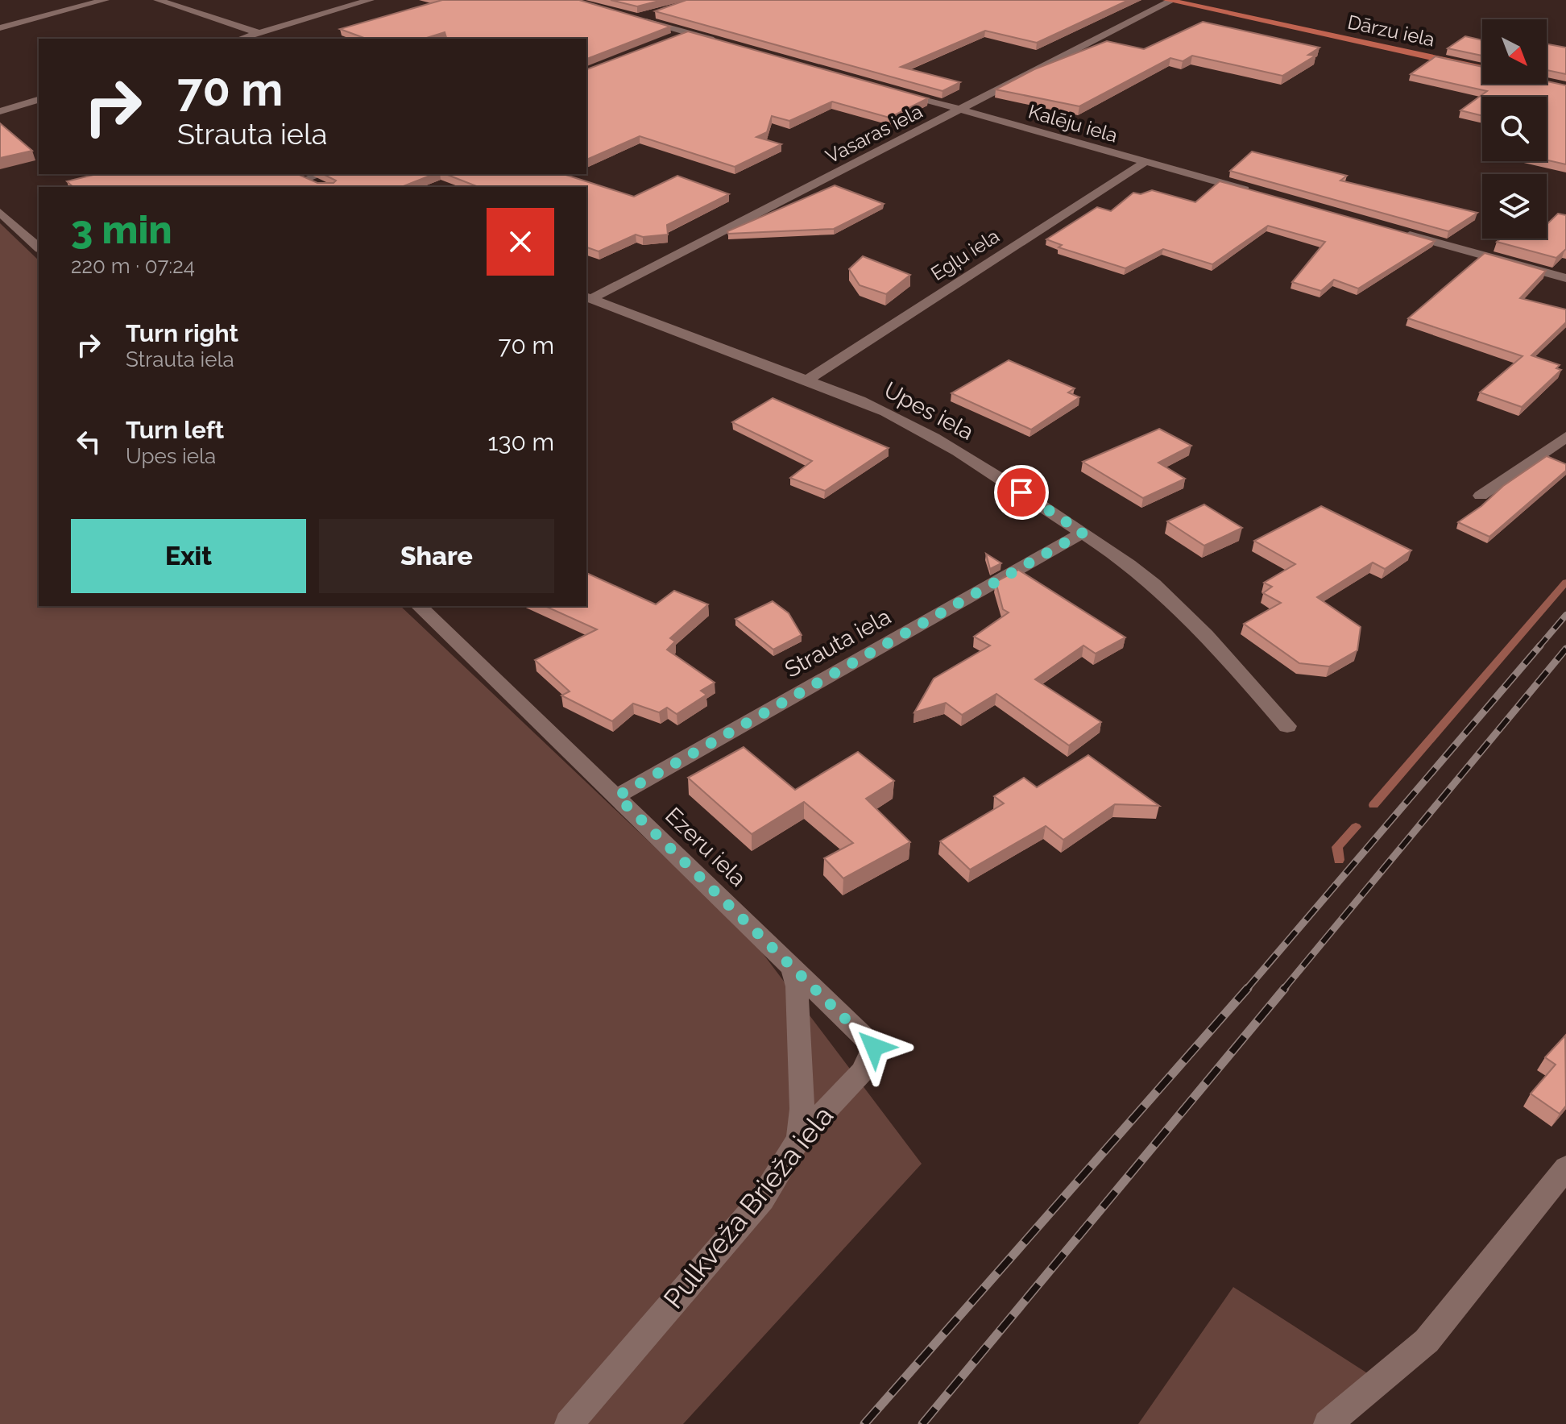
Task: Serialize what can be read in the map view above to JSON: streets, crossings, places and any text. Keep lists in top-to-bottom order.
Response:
{
  "streets": {
    "main road": ["Dārzu iela"],
    "street": [
      "Kalēju iela",
      "Vasaras iela",
      "Egļu iela",
      "Upes iela",
      "Strauta iela",
      "Ezeru iela",
      "Pulkveža Brieža iela"
    ]
  },
  "crossings": [
    ["Dārzu iela", "Vasaras iela"],
    ["Kalēju iela", "Vasaras iela"],
    ["Kalēju iela", "Egļu iela"],
    ["Vasaras iela", "Upes iela"],
    ["Egļu iela", "Upes iela"],
    ["Upes iela", "Strauta iela"],
    ["Strauta iela", "Ezeru iela"],
    ["Ezeru iela", "Pulkveža Brieža iela"]
  ],
  "north": "bottom right",
  "page": {
    "turn": ["70 m", "Strauta iela"],
    "heading": ["3 min", "220 m · 07:24"],
    "list": [
      {
        "name": "Turn right",
        "note": "Strauta iela",
        "value": "70 m"
      },
      {
        "name": "Turn left",
        "note": "Upes iela",
        "value": "130 m"
      }
    ],
    "buttons": ["Exit", "Share"]
  }
}
